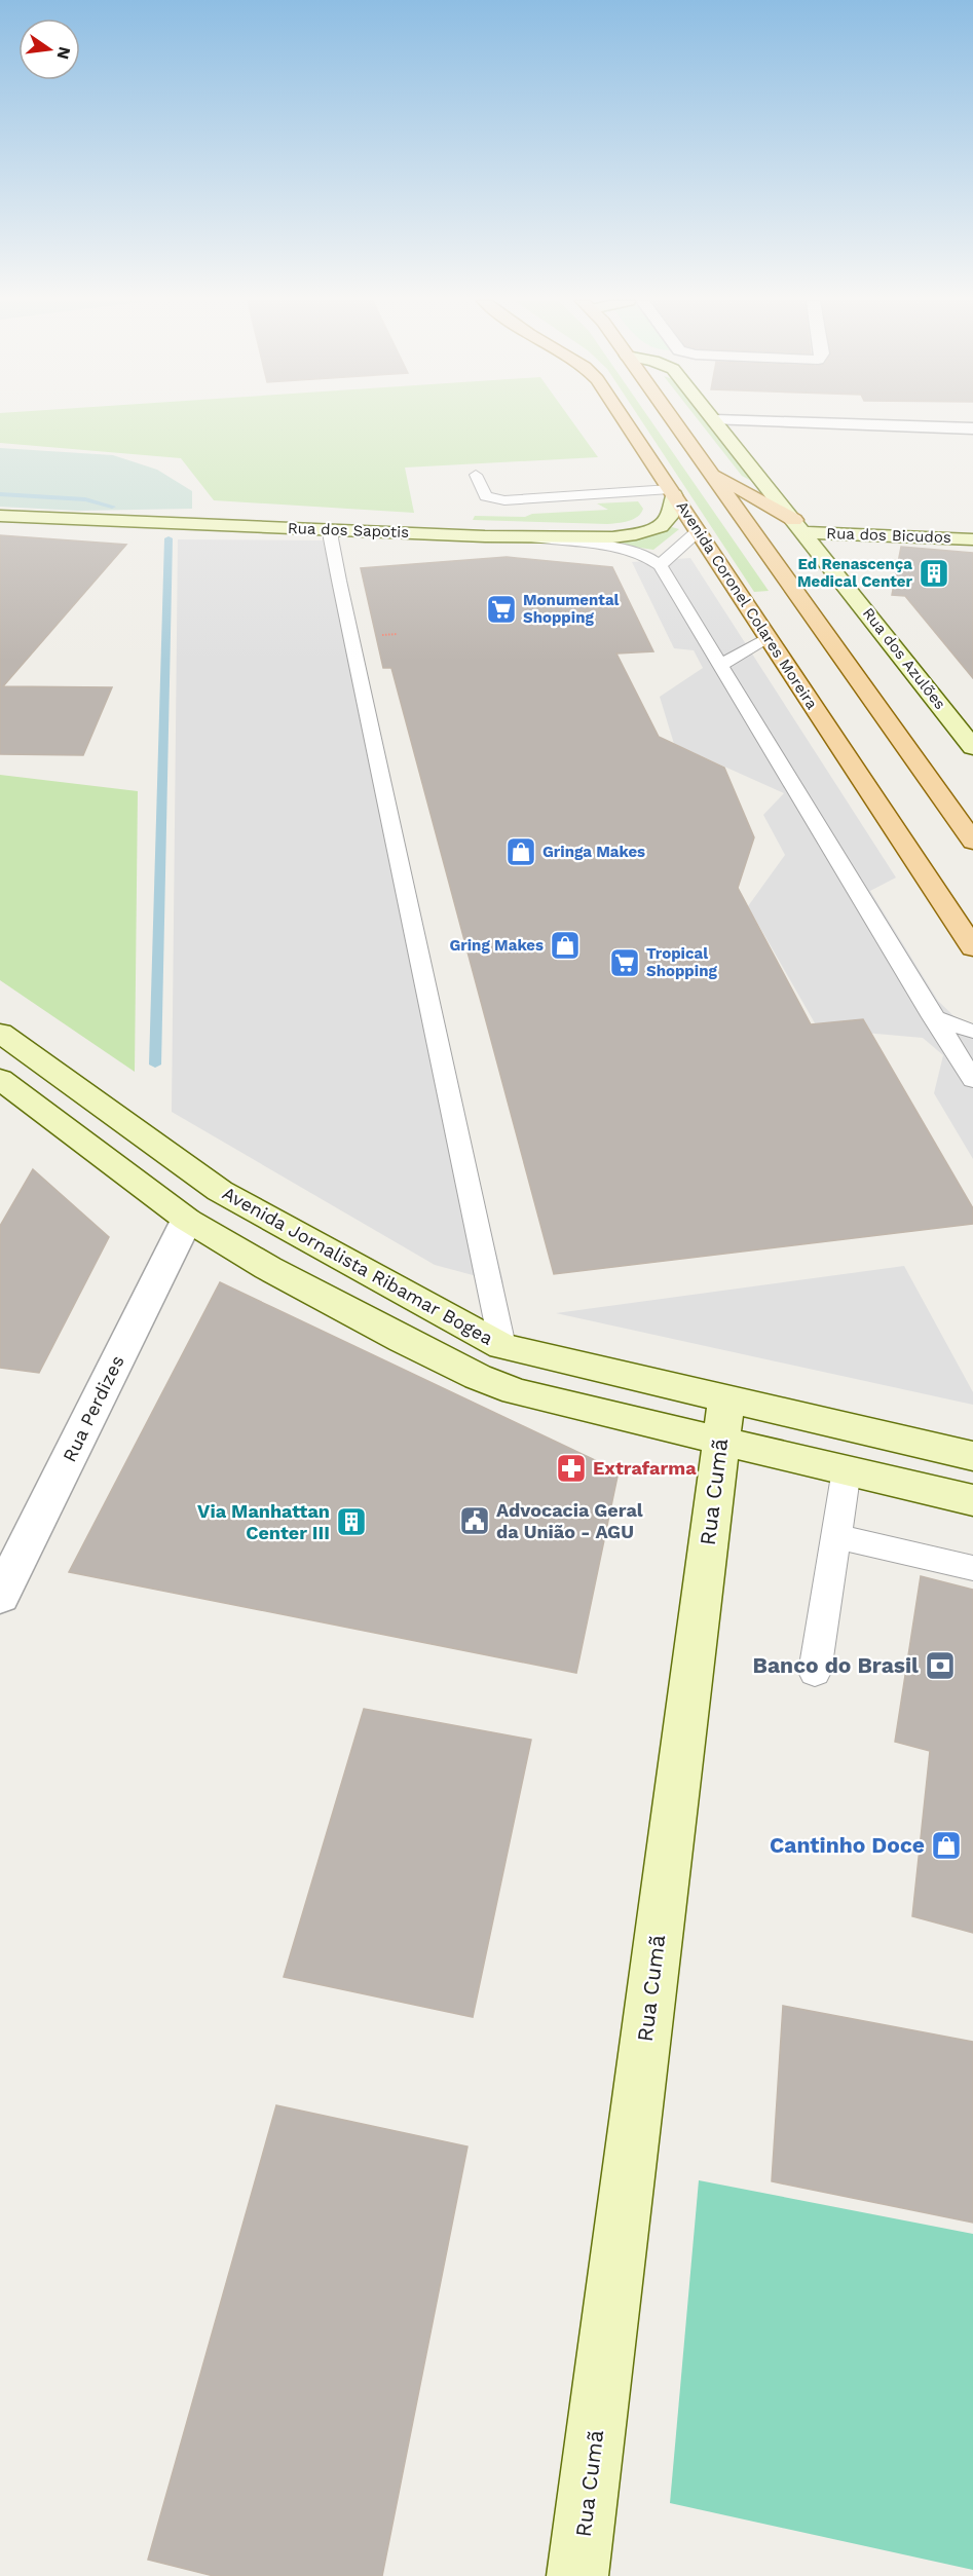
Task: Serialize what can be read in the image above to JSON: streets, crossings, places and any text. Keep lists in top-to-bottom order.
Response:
{
  "streets": {
    "main road": [
      "Rua dos Sapotis",
      "Rua dos Bicudos",
      "Avenida Coronel Colares Moreira",
      "Rua dos Azulões",
      "Avenida Jornalista Ribamar Bogea",
      "Rua Cumã"
    ],
    "street": ["Rua Perdizes"]
  },
  "crossings": [
    ["Rua dos Sapotis", "Avenida Coronel Colares Moreira"],
    ["Rua dos Bicudos", "Rua dos Azulões"],
    ["Avenida Jornalista Ribamar Bogea", "Rua Perdizes"],
    ["Avenida Jornalista Ribamar Bogea", "Rua Cumã"]
  ],
  "places": {
    "building": ["Ed Renascença Medical Center", "Via Manhattan Center III"],
    "supermarket": ["Monumental Shopping", "Tropical Shopping"],
    "shop": ["Gringa Makes", "Gring Makes", "Cantinho Doce"],
    "pharmacy": ["Extrafarma"],
    "public building": ["Advocacia Geral da União - AGU"],
    "bank": ["Banco do Brasil"]
  },
  "north": "right"
}
